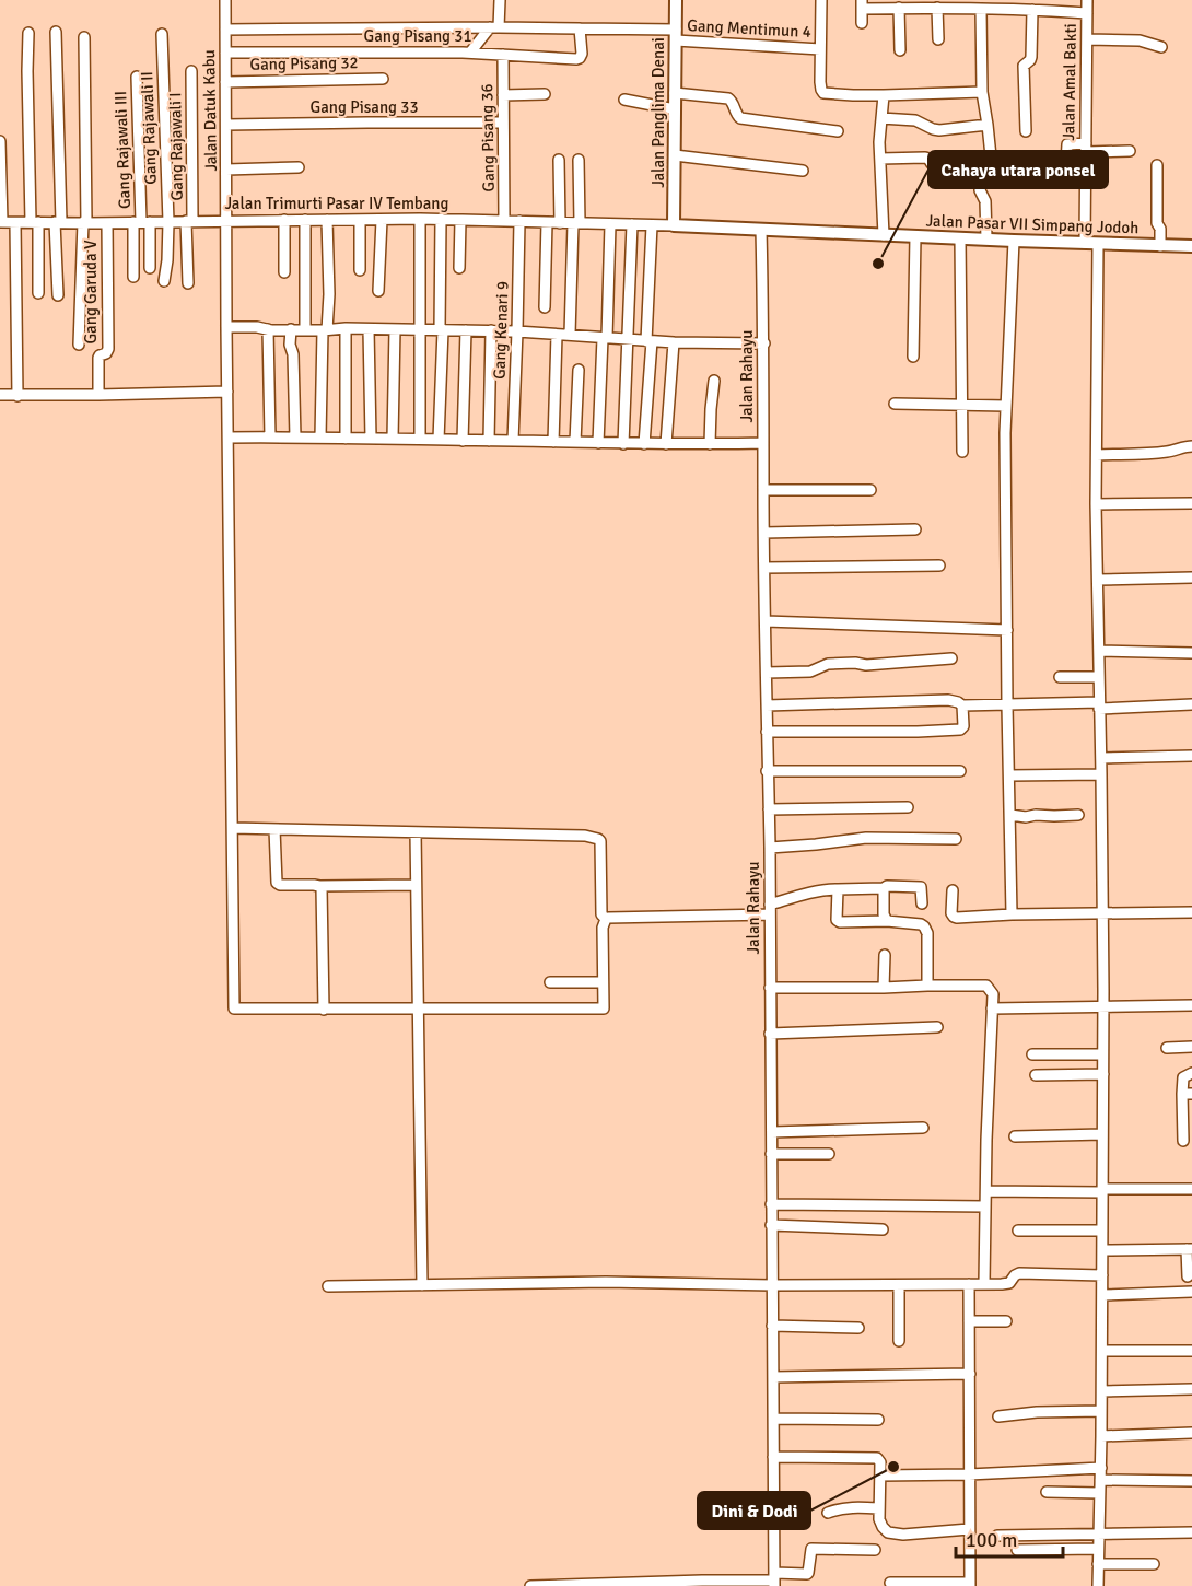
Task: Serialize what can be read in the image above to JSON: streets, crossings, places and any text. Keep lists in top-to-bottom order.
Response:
{
  "streets": {
    "main road": ["Jalan Panglima Denai", "Jalan Pasar VII Simpang Jodoh"],
    "street": [
      "Gang Mentimun 4",
      "Gang Pisang 31",
      "Gang Pisang 32",
      "Jalan Amal Bakti",
      "Gang Pisang 33",
      "Jalan Datuk Kabu",
      "Gang Rajawali II",
      "Gang Pisang 36",
      "Gang Rajawali I",
      "Gang Rajawali III",
      "Jalan Trimurti Pasar IV Tembang",
      "Gang Garuda V",
      "Gang Kenari 9",
      "Jalan Rahayu"
    ]
  },
  "crossings": [
    ["Gang Mentimun 4", "Gang Pisang 31"],
    ["Gang Mentimun 4", "Jalan Datuk Kabu"],
    ["Gang Mentimun 4", "Jalan Panglima Denai"],
    ["Gang Pisang 31", "Jalan Datuk Kabu"],
    ["Gang Pisang 31", "Gang Pisang 36"],
    ["Gang Pisang 32", "Jalan Datuk Kabu"],
    ["Jalan Amal Bakti", "Jalan Pasar VII Simpang Jodoh"],
    ["Gang Pisang 33", "Jalan Datuk Kabu"],
    ["Gang Pisang 33", "Gang Pisang 36"],
    ["Jalan Datuk Kabu", "Jalan Trimurti Pasar IV Tembang"],
    ["Jalan Panglima Denai", "Jalan Trimurti Pasar IV Tembang"],
    ["Jalan Panglima Denai", "Jalan Pasar VII Simpang Jodoh"],
    ["Gang Rajawali II", "Jalan Trimurti Pasar IV Tembang"],
    ["Gang Pisang 36", "Jalan Trimurti Pasar IV Tembang"],
    ["Gang Rajawali I", "Jalan Trimurti Pasar IV Tembang"],
    ["Gang Rajawali III", "Jalan Trimurti Pasar IV Tembang"],
    ["Jalan Trimurti Pasar IV Tembang", "Jalan Pasar VII Simpang Jodoh"],
    ["Jalan Trimurti Pasar IV Tembang", "Gang Garuda V"],
    ["Jalan Trimurti Pasar IV Tembang", "Gang Kenari 9"],
    ["Jalan Pasar VII Simpang Jodoh", "Jalan Rahayu"]
  ],
  "places": ["Cahaya utara ponsel", "Dini & Dodi"],
  "scale_bar": "100 m"
}
